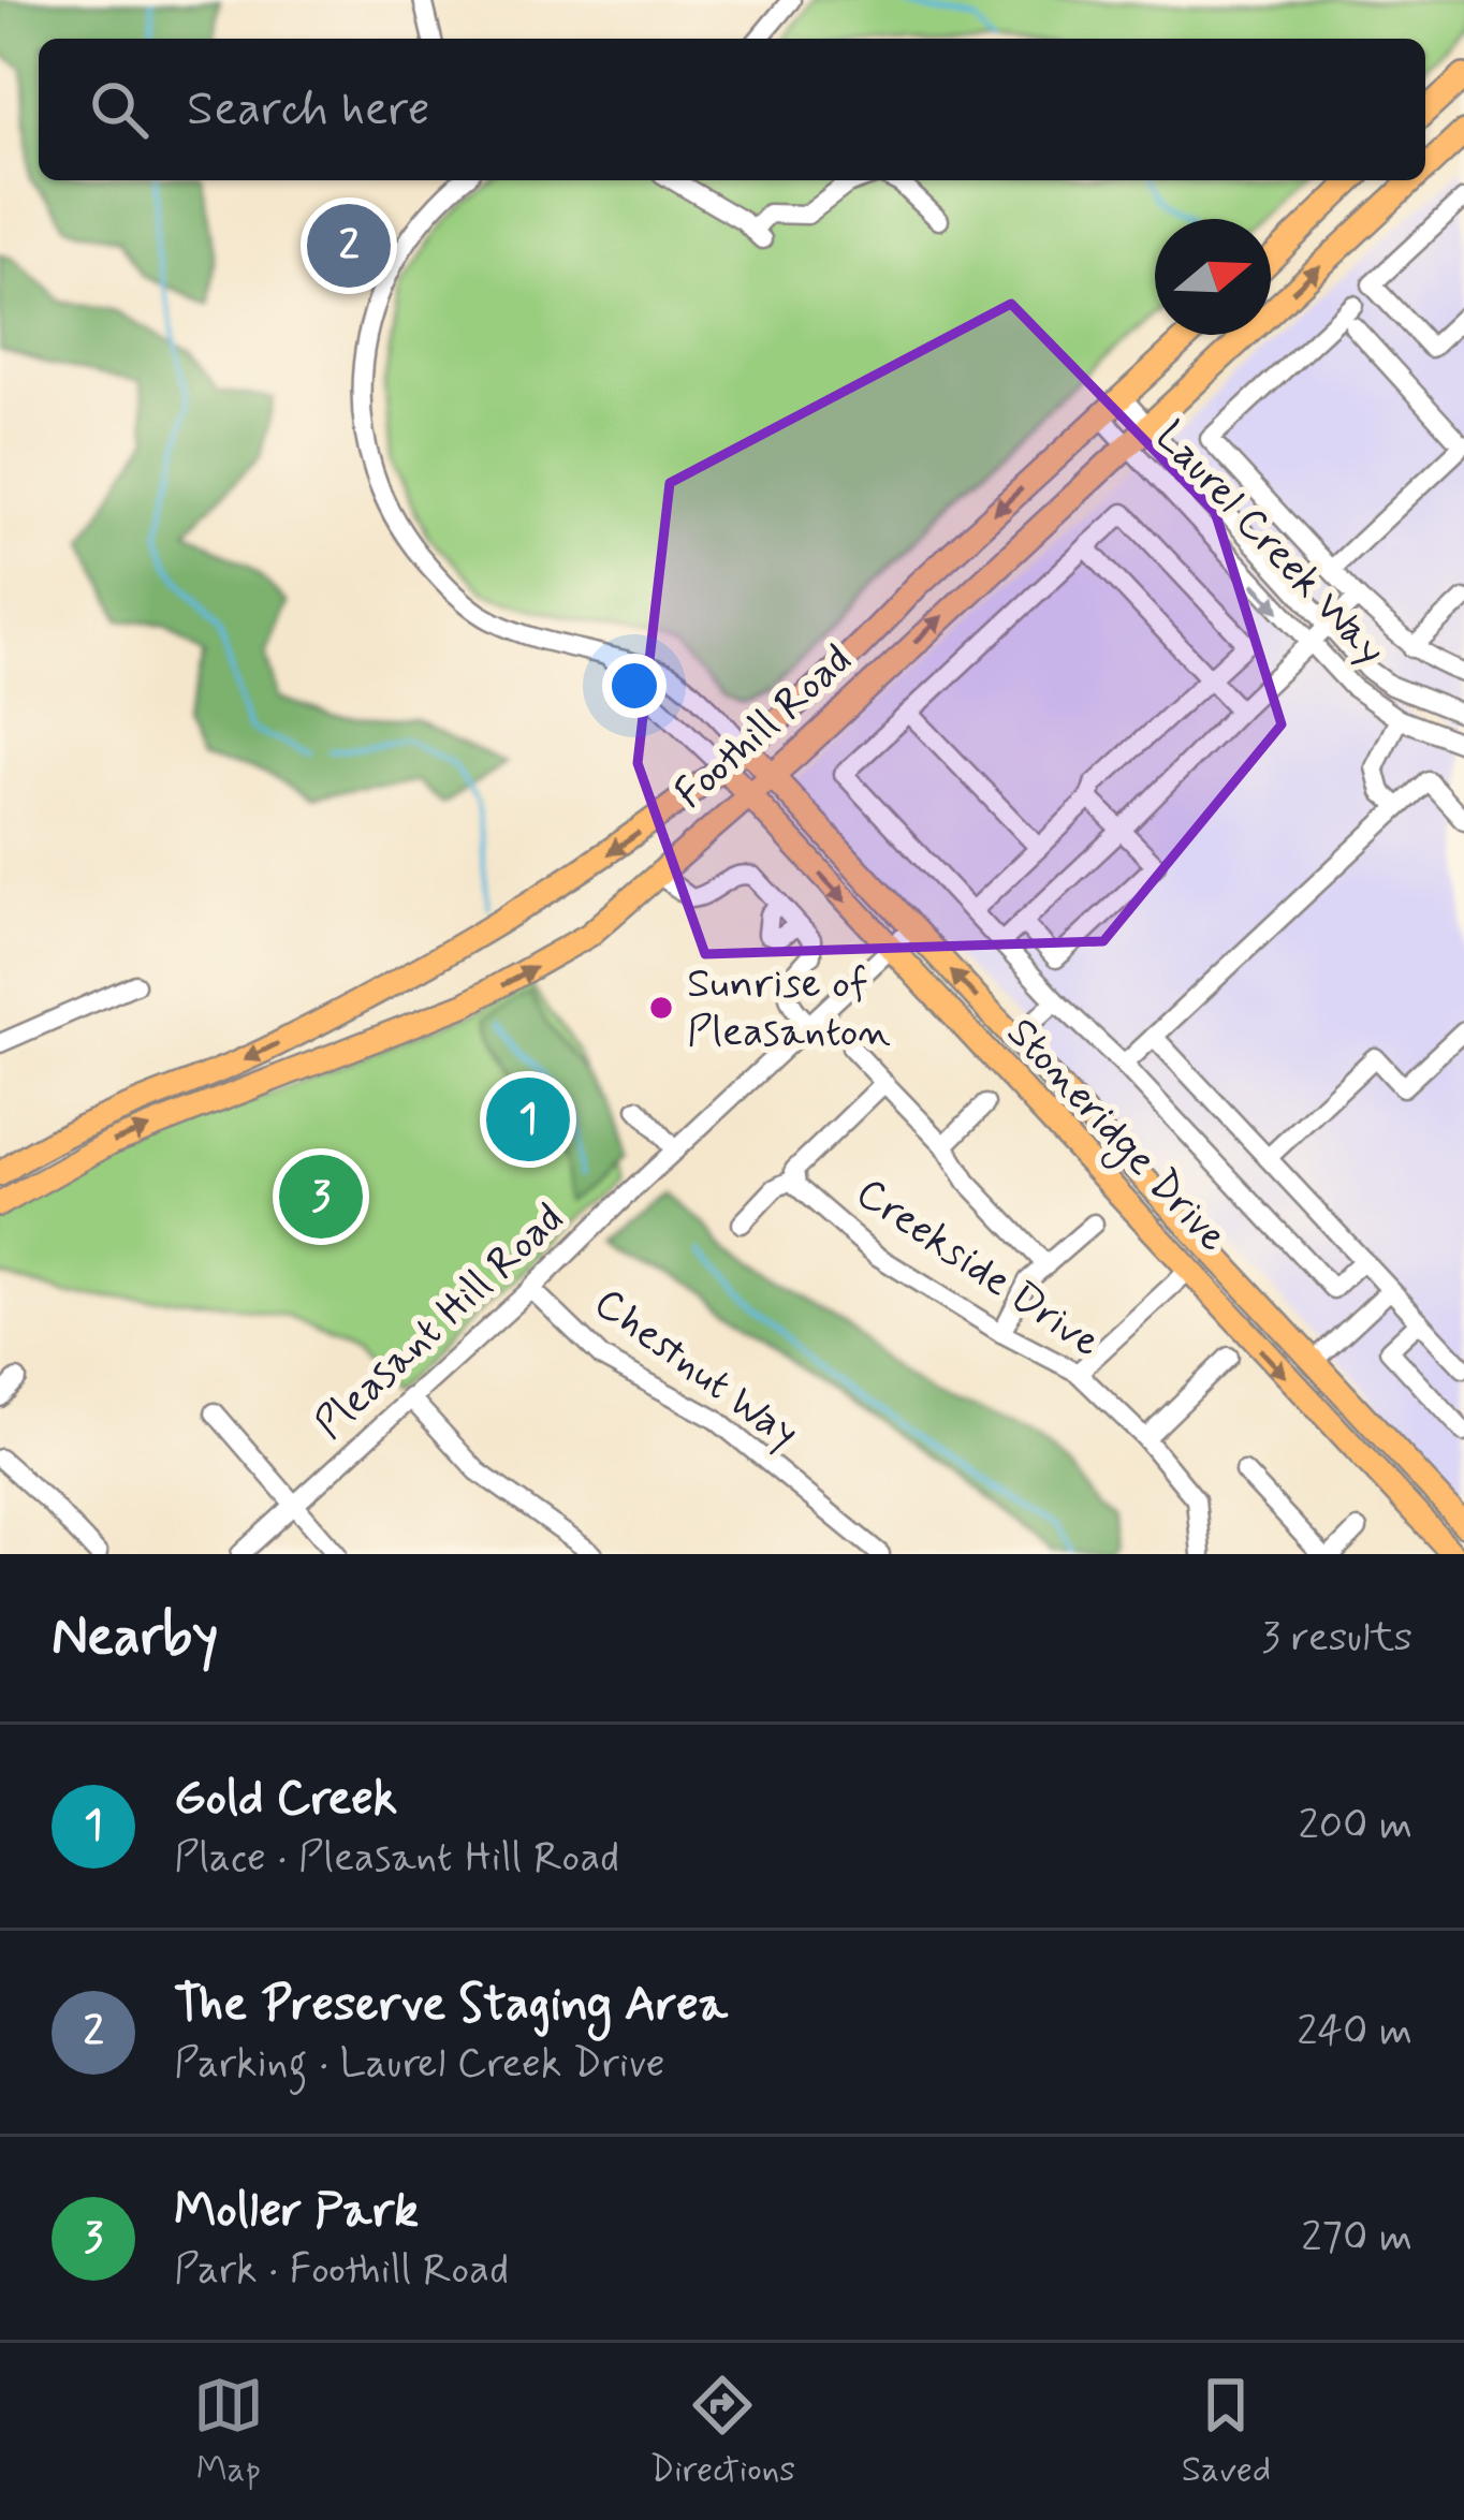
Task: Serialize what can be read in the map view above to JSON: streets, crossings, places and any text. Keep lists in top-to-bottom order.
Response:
{
  "streets": {
    "main road": ["Foothill Road", "Stoneridge Drive"],
    "street": [
      "Laurel Creek Way",
      "Creekside Drive",
      "Pleasant Hill Road",
      "Chestnut Way"
    ]
  },
  "crossings": [
    ["Laurel Creek Way", "Foothill Road"],
    ["Foothill Road", "Stoneridge Drive"],
    ["Stoneridge Drive", "Pleasant Hill Road"],
    ["Pleasant Hill Road", "Chestnut Way"]
  ],
  "places": ["Sunrise of Pleasanton"],
  "north": "right",
  "page": {
    "search": "Search here",
    "pins": ["2", "1", "3"],
    "heading": ["Nearby", "3 results"],
    "list": [
      {
        "mark": "1",
        "name": "Gold Creek",
        "note": "Place · Pleasant Hill Road",
        "value": "200 m"
      },
      {
        "mark": "2",
        "name": "The Preserve Staging Area",
        "note": "Parking · Laurel Creek Drive",
        "value": "240 m"
      },
      {
        "mark": "3",
        "name": "Moller Park",
        "note": "Park · Foothill Road",
        "value": "270 m"
      }
    ],
    "nav": ["Map", "Directions", "Saved"]
  }
}
